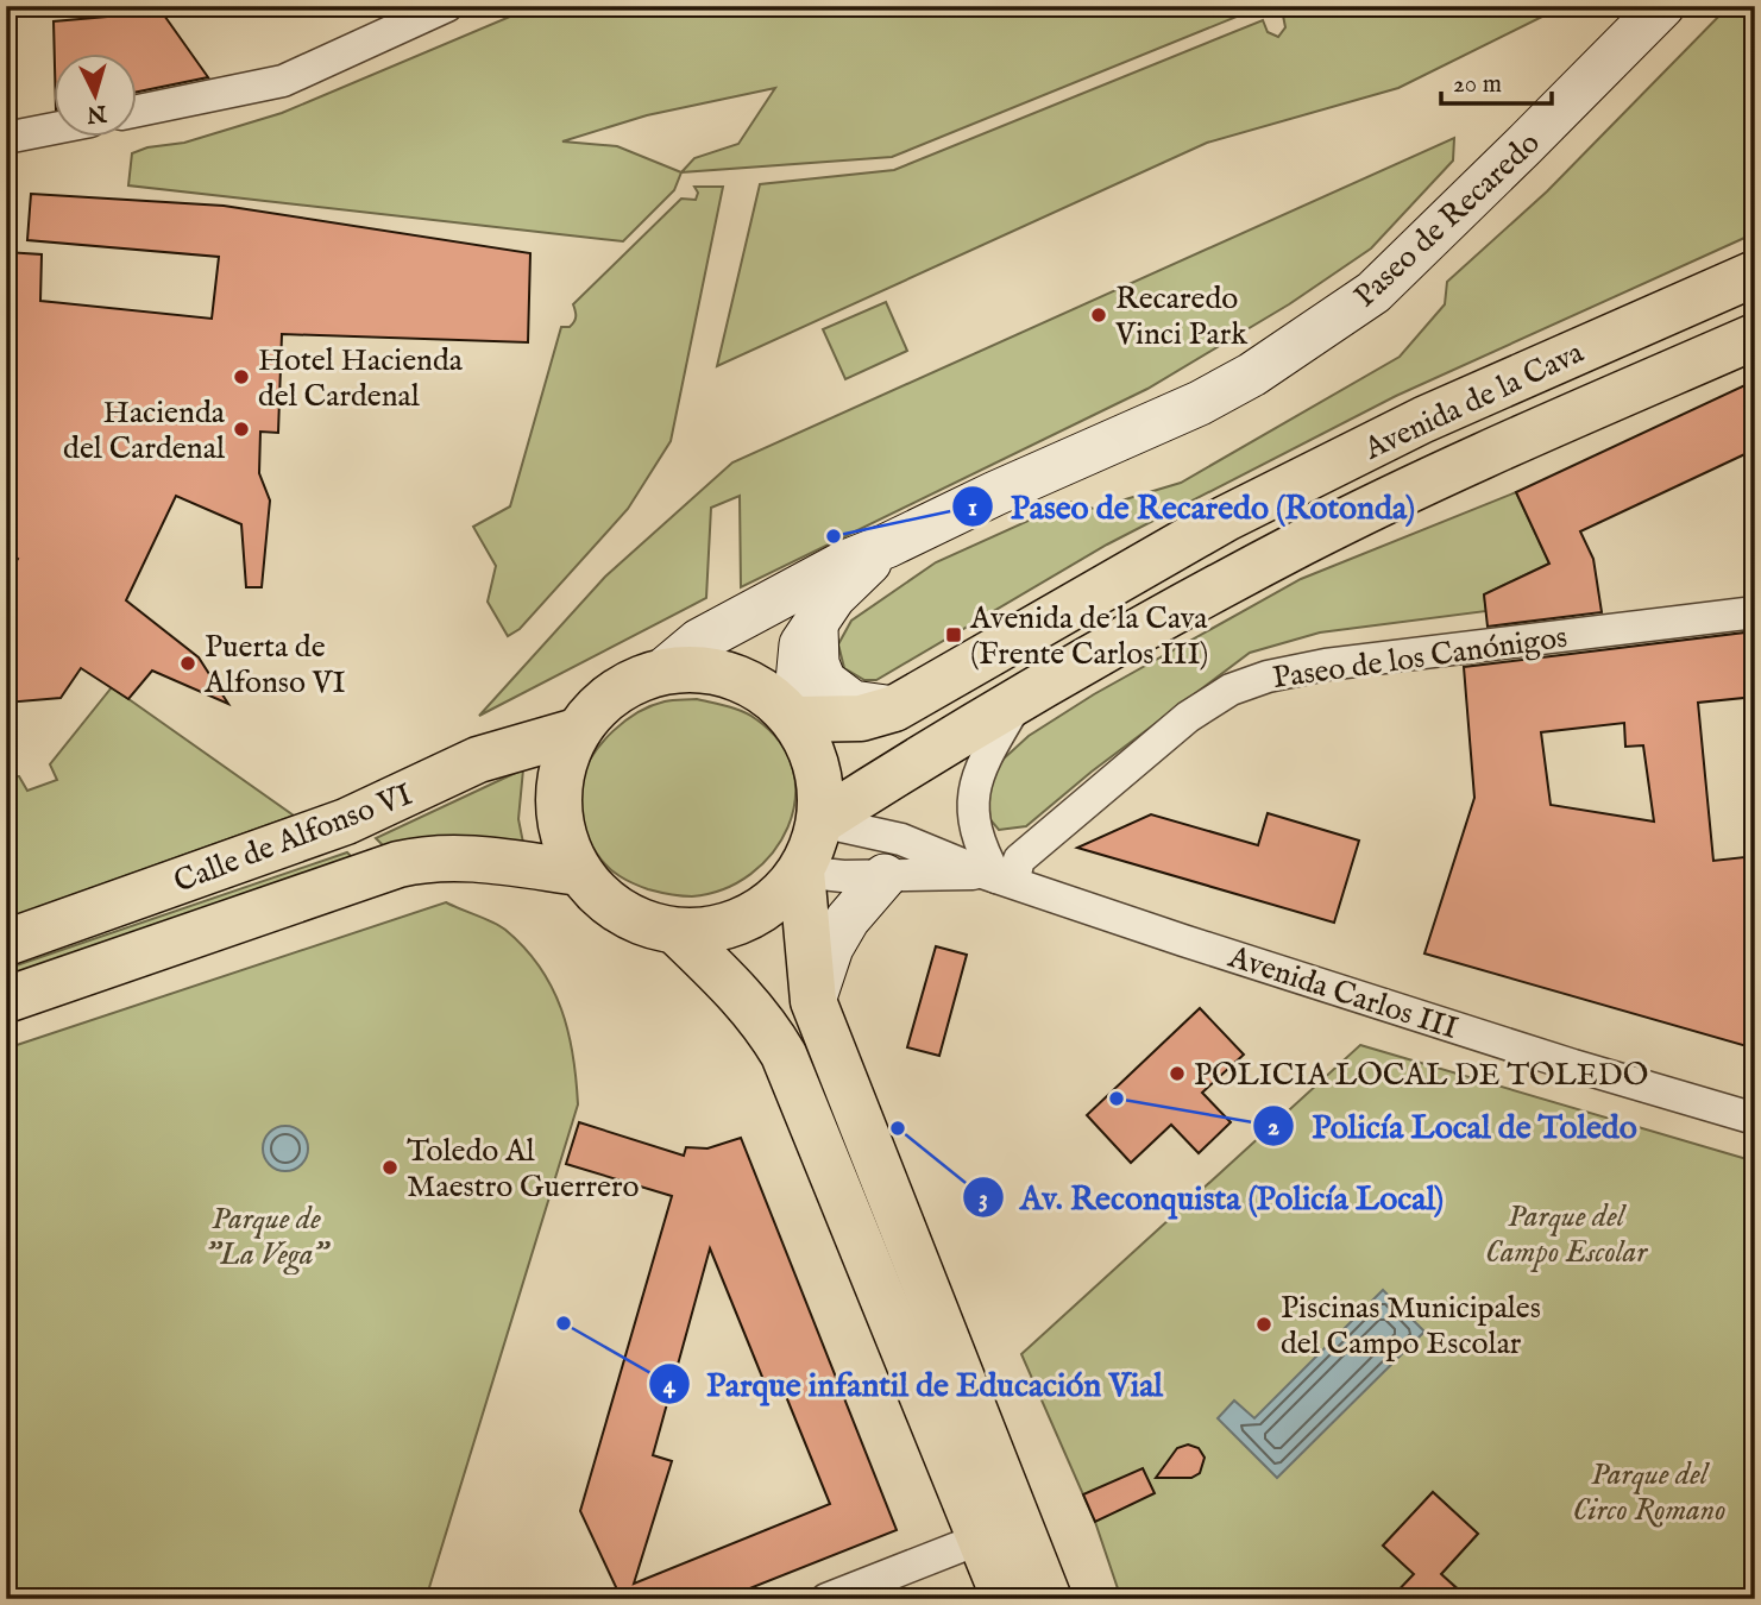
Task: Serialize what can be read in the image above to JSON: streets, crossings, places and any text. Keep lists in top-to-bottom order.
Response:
{
  "streets": {
    "main road": ["Avenida de la Cava", "Calle de Alfonso VI"],
    "street": ["Paseo de Recaredo", "Paseo de los Canónigos", "Avenida Carlos III"]
  },
  "crossings": [
    ["Paseo de Recaredo", "Avenida de la Cava"],
    ["Paseo de Recaredo", "Calle de Alfonso VI"],
    ["Paseo de Recaredo", "Avenida Carlos III"],
    ["Avenida de la Cava", "Calle de Alfonso VI"],
    ["Avenida de la Cava", "Avenida Carlos III"],
    ["Paseo de los Canónigos", "Avenida Carlos III"],
    ["Calle de Alfonso VI", "Avenida Carlos III"]
  ],
  "parks": ["Parque del Campo Escolar", "Parque de \"La Vega\"", "Parque del Circo Romano"],
  "places": {
    "other": [
      "Recaredo Vinci Park",
      "Hotel Hacienda del Cardenal",
      "Hacienda del Cardenal",
      "Paseo de Recaredo (Rotonda)",
      "Puerta de Alfonso VI",
      "POLICIA LOCAL DE TOLEDO",
      "Policía Local de Toledo",
      "Av. Reconquista (Policía Local)",
      "Toledo Al Maestro Guerrero",
      "Parque infantil de Educación Vial",
      "Piscinas Municipales del Campo Escolar"
    ],
    "transit": ["Avenida de la Cava (Frente Carlos III)"]
  },
  "scale_bar": "20 m",
  "north": "bottom"
}
